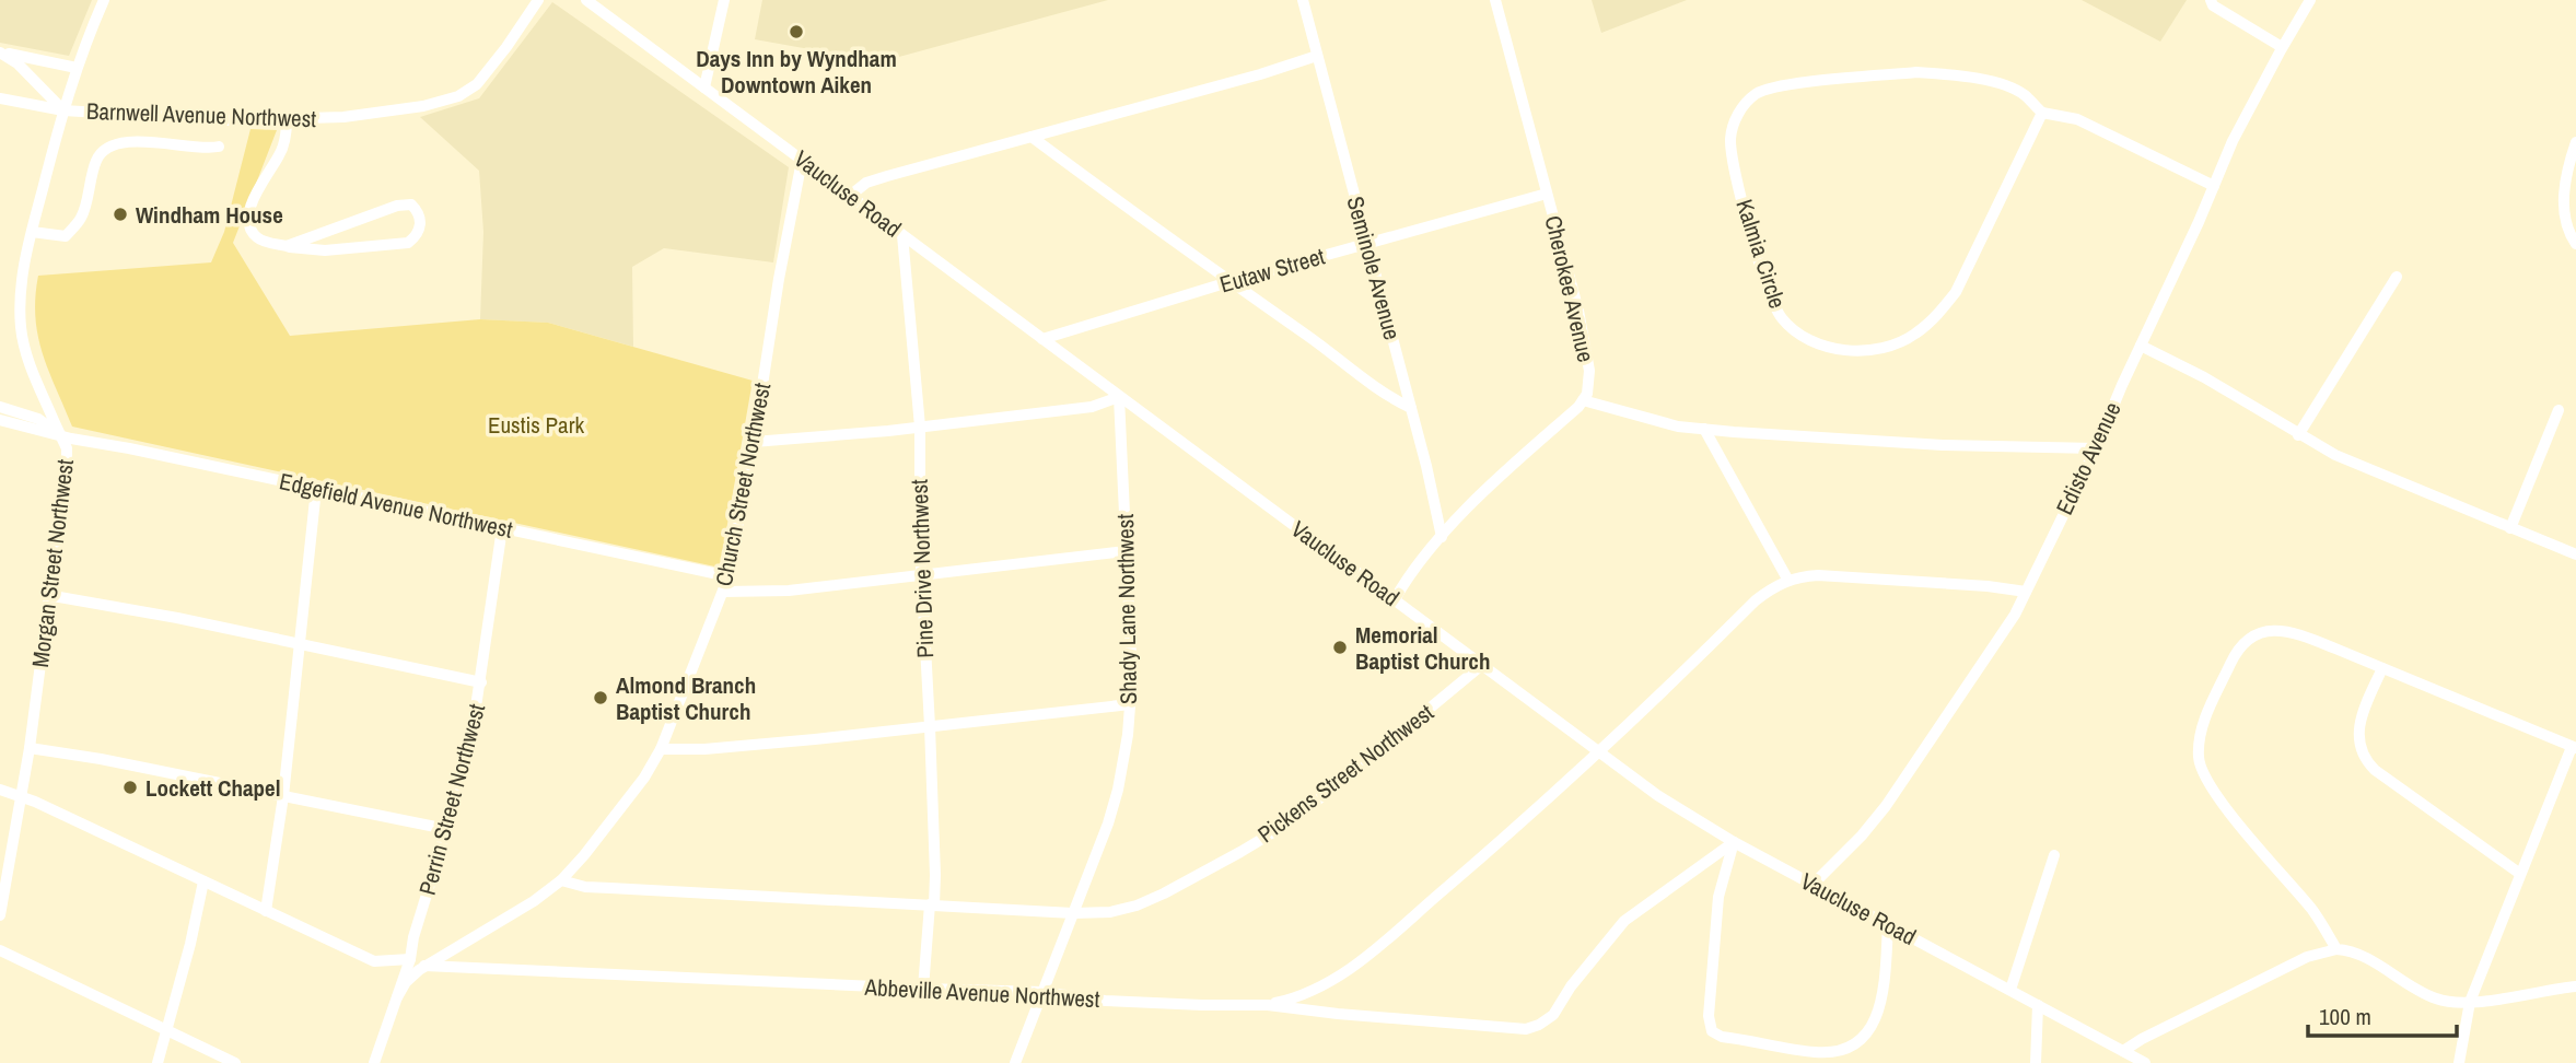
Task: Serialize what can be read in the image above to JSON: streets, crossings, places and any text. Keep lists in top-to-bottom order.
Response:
{
  "streets": {
    "street": [
      "Barnwell Avenue Northwest",
      "Vaucluse Road",
      "Kalmia Circle",
      "Seminole Avenue",
      "Eutaw Street",
      "Cherokee Avenue",
      "Edisto Avenue",
      "Church Street Northwest",
      "Edgefield Avenue Northwest",
      "Morgan Street Northwest",
      "Pine Drive Northwest",
      "Shady Lane Northwest",
      "Pickens Street Northwest",
      "Perrin Street Northwest",
      "Abbeville Avenue Northwest"
    ]
  },
  "crossings": [
    ["Barnwell Avenue Northwest", "Morgan Street Northwest"],
    ["Vaucluse Road", "Eutaw Street"],
    ["Vaucluse Road", "Edisto Avenue"],
    ["Vaucluse Road", "Church Street Northwest"],
    ["Vaucluse Road", "Pine Drive Northwest"],
    ["Vaucluse Road", "Shady Lane Northwest"],
    ["Vaucluse Road", "Pickens Street Northwest"],
    ["Vaucluse Road", "Abbeville Avenue Northwest"],
    ["Kalmia Circle", "Edisto Avenue"],
    ["Seminole Avenue", "Eutaw Street"],
    ["Eutaw Street", "Cherokee Avenue"],
    ["Church Street Northwest", "Edgefield Avenue Northwest"],
    ["Church Street Northwest", "Pickens Street Northwest"],
    ["Church Street Northwest", "Perrin Street Northwest"],
    ["Church Street Northwest", "Abbeville Avenue Northwest"],
    ["Edgefield Avenue Northwest", "Morgan Street Northwest"],
    ["Edgefield Avenue Northwest", "Perrin Street Northwest"],
    ["Pine Drive Northwest", "Pickens Street Northwest"],
    ["Pine Drive Northwest", "Abbeville Avenue Northwest"],
    ["Shady Lane Northwest", "Pickens Street Northwest"],
    ["Shady Lane Northwest", "Abbeville Avenue Northwest"]
  ],
  "parks": ["Eustis Park"],
  "places": [
    "Days Inn by Wyndham Downtown Aiken",
    "Windham House",
    "Memorial Baptist Church",
    "Almond Branch Baptist Church",
    "Lockett Chapel"
  ],
  "scale_bar": "100 m"
}
